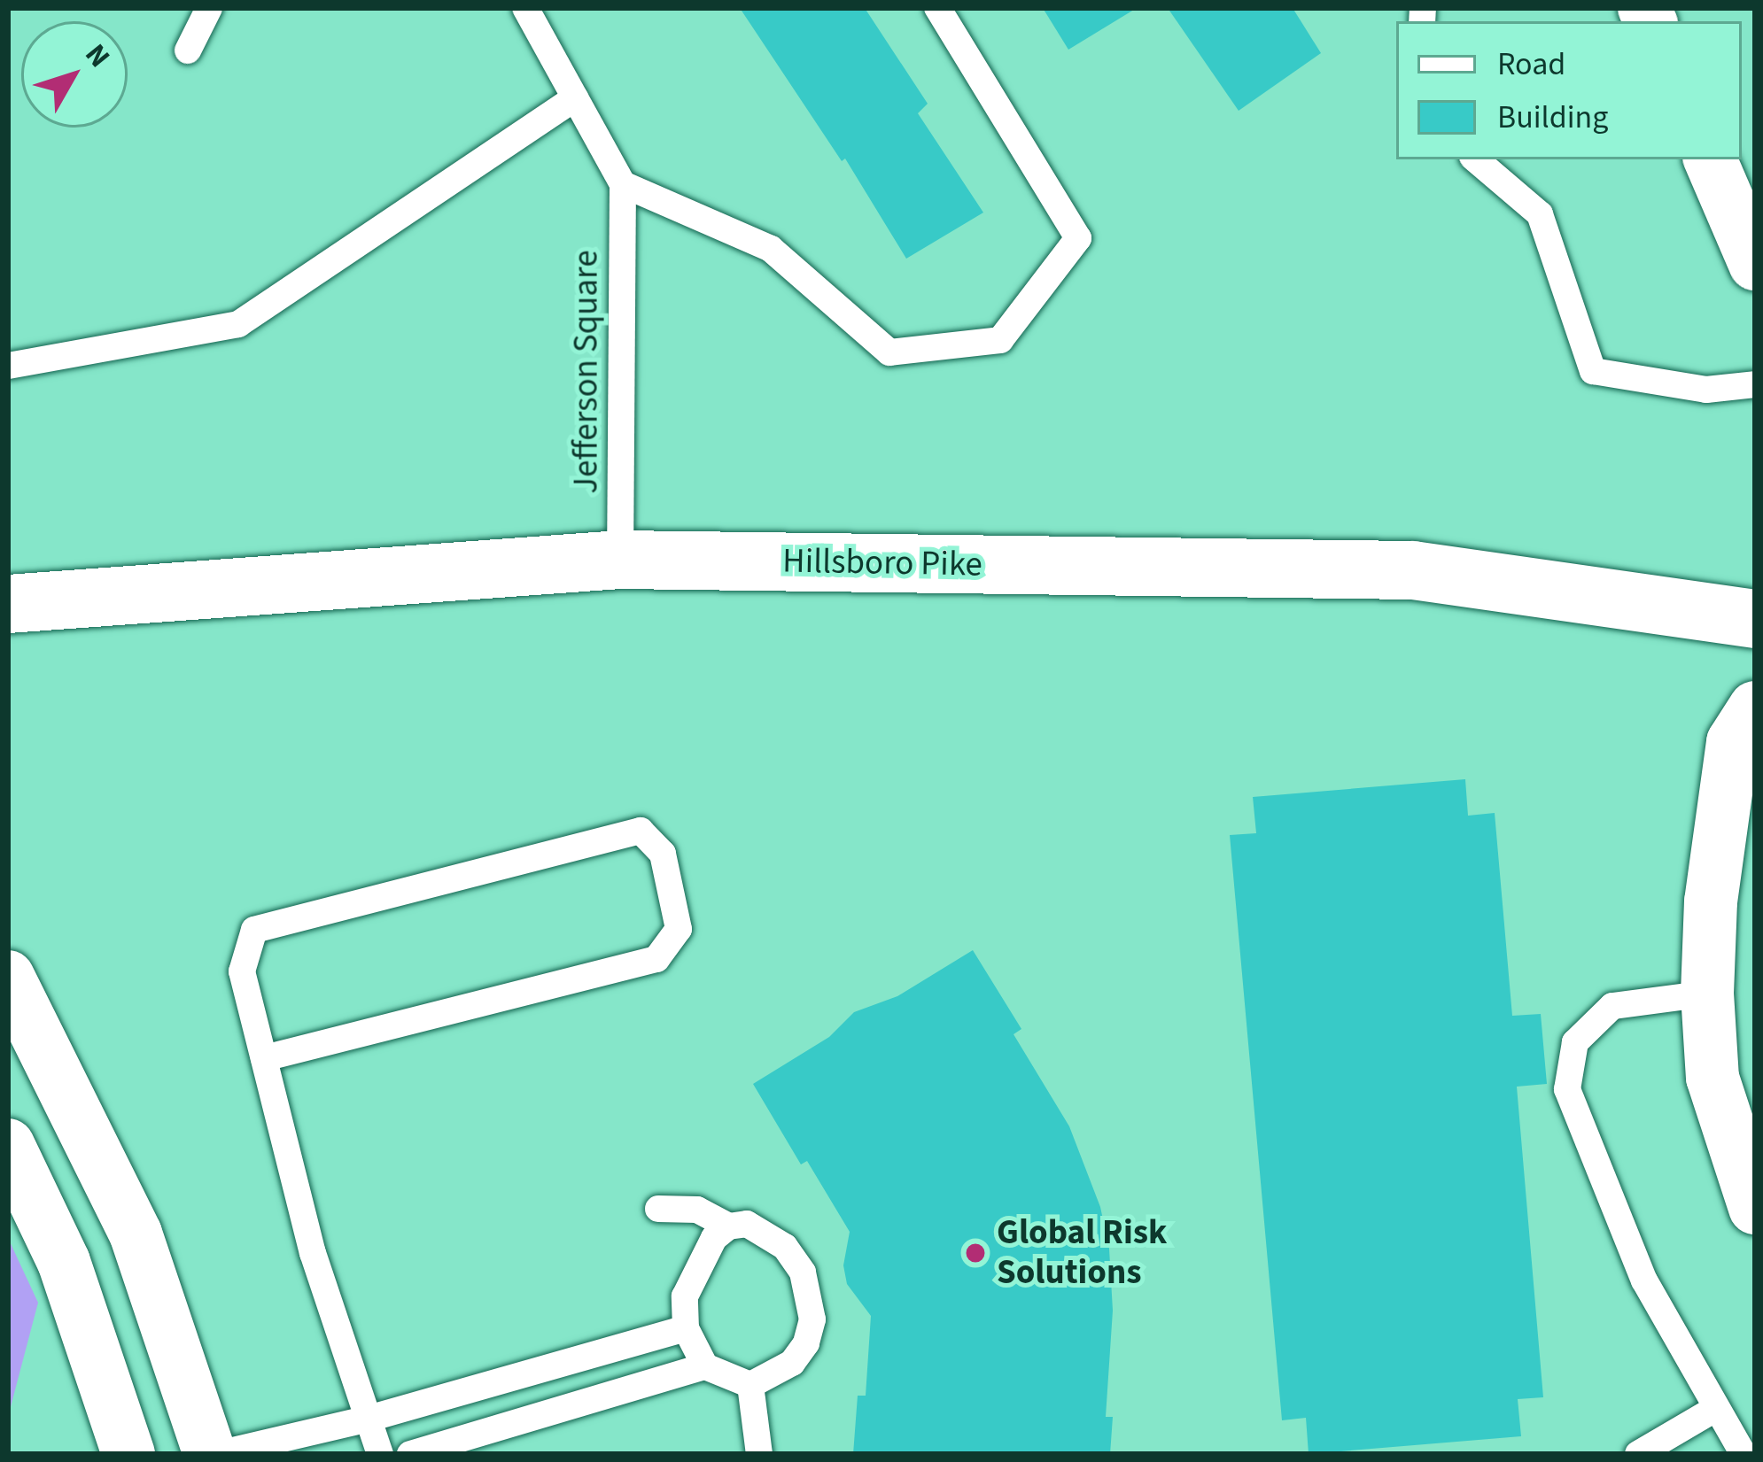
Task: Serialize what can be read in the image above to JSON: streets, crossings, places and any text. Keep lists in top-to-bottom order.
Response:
{
  "streets": {
    "main road": ["Hillsboro Pike"],
    "lane": ["Jefferson Square"]
  },
  "crossings": [
    ["Jefferson Square", "Hillsboro Pike"]
  ],
  "places": ["Global Risk Solutions"],
  "legend": ["Road", "Building"],
  "north": "top right"
}
